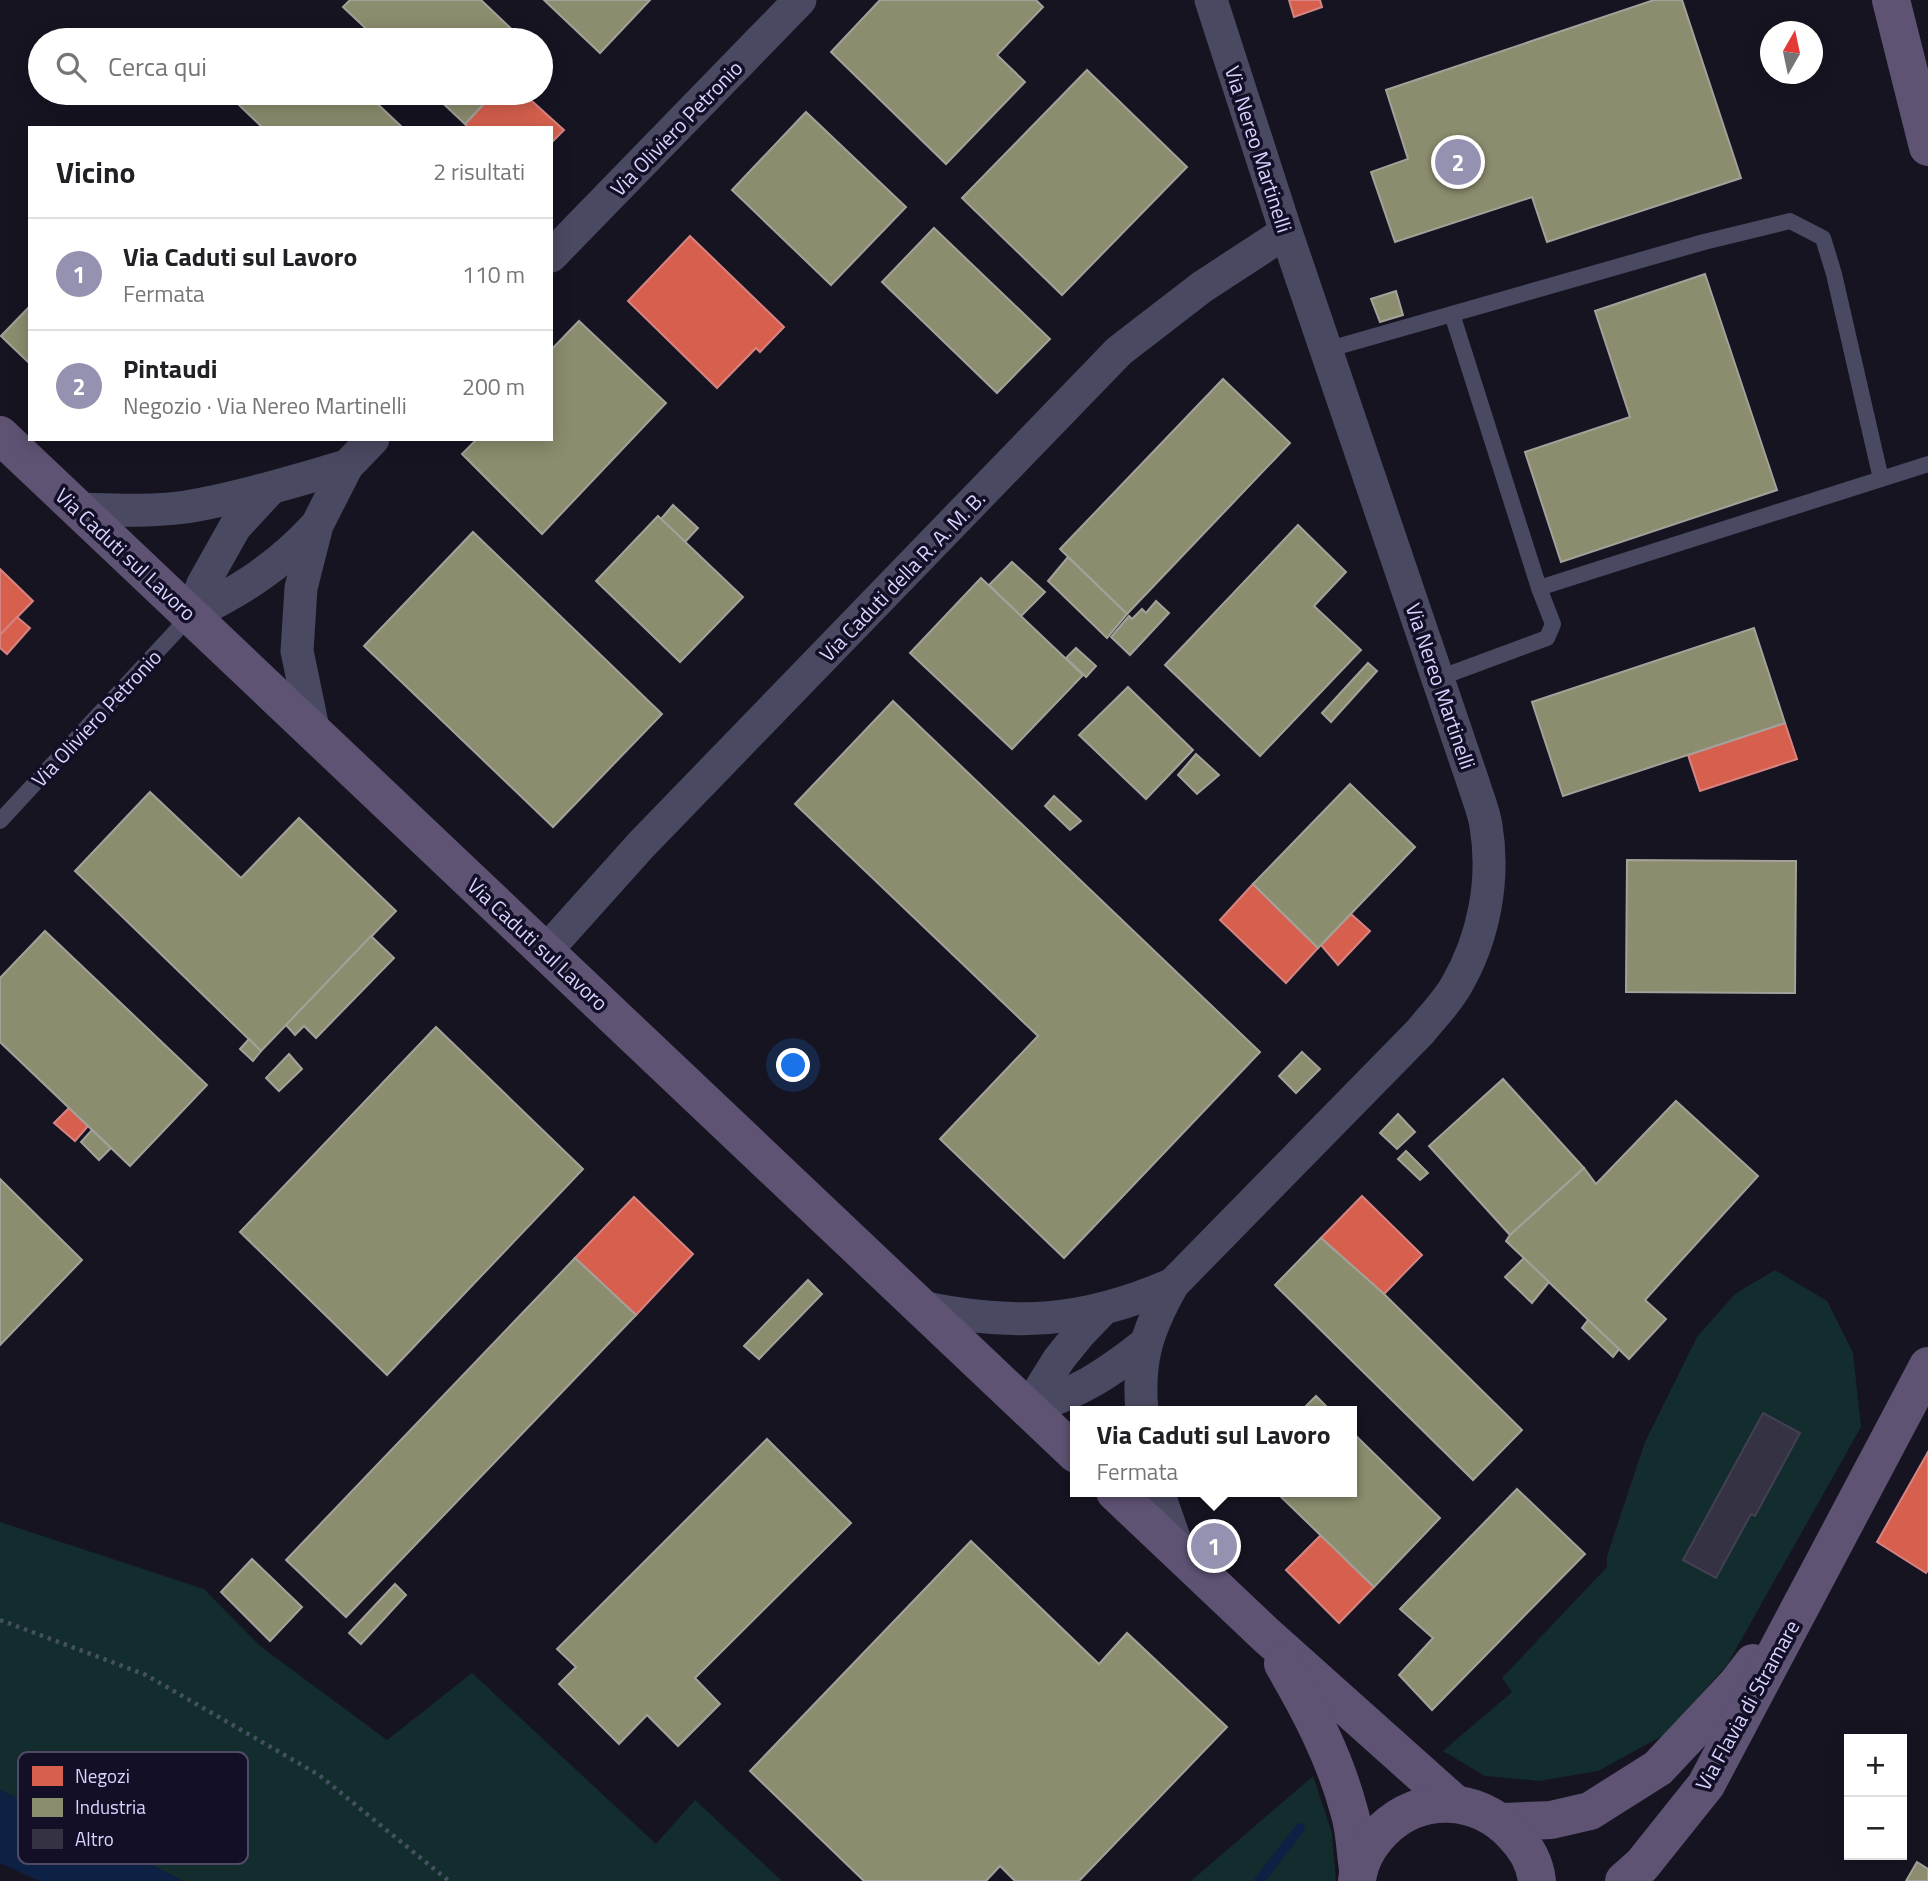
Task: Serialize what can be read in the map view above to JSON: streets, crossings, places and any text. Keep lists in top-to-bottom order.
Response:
{
  "streets": {
    "main road": ["Via Caduti sul Lavoro", "Via Flavia di Stramare"],
    "street": ["Via Oliviero Petronio", "Via Nereo Martinelli", "Via Caduti della R. A. M. B."]
  },
  "crossings": [
    ["Via Oliviero Petronio", "Via Caduti sul Lavoro"],
    ["Via Nereo Martinelli", "Via Caduti sul Lavoro"],
    ["Via Nereo Martinelli", "Via Caduti della R. A. M. B."],
    ["Via Caduti sul Lavoro", "Via Caduti della R. A. M. B."]
  ],
  "legend": ["Negozi", "Industria", "Altro"],
  "north": "top",
  "page": {
    "search": "Cerca qui",
    "heading": ["Vicino", "2 risultati"],
    "pins": ["2", "1"],
    "list": [
      {
        "mark": "1",
        "name": "Via Caduti sul Lavoro",
        "note": "Fermata",
        "value": "110 m"
      },
      {
        "mark": "2",
        "name": "Pintaudi",
        "note": "Negozio · Via Nereo Martinelli",
        "value": "200 m"
      }
    ],
    "popup": ["Via Caduti sul Lavoro", "Fermata"],
    "map_buttons": ["+", "−"]
  }
}
